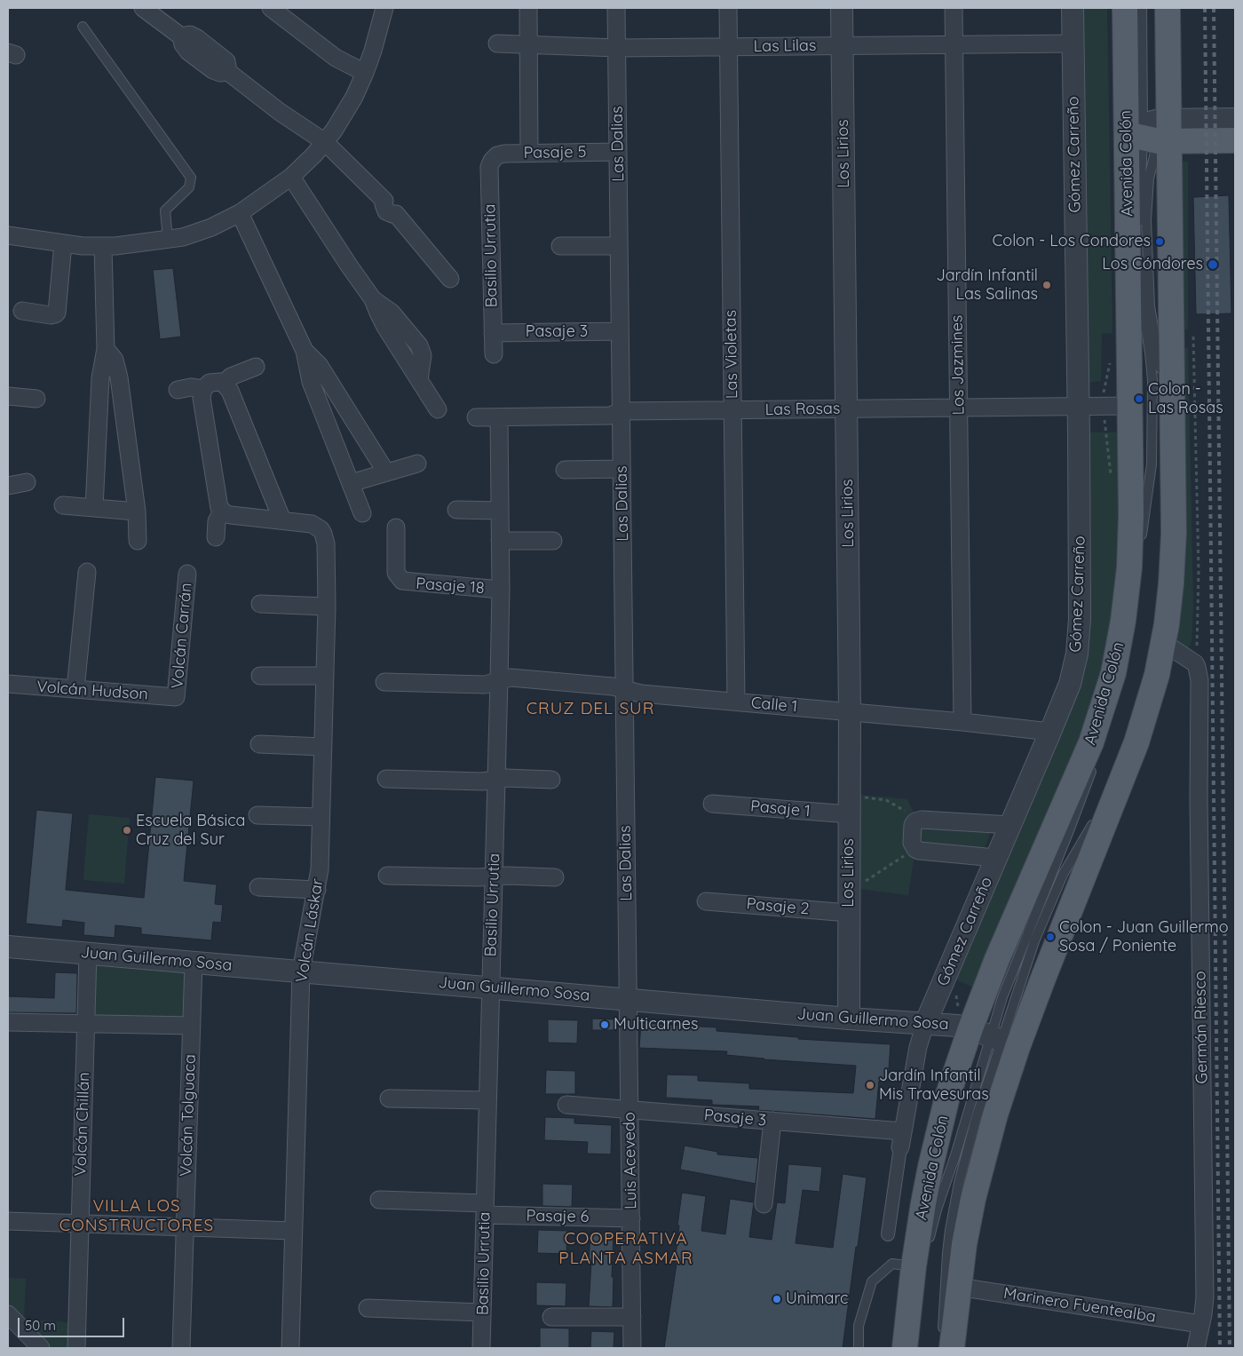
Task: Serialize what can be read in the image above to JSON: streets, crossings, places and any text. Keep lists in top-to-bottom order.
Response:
{
  "streets": {
    "main road": ["Avenida Colón"],
    "street": [
      "Las Lilas",
      "Las Dalias",
      "Pasaje 5",
      "Los Lirios",
      "Gómez Carreño",
      "Basilio Urrutia",
      "Pasaje 3",
      "Las Violetas",
      "Los Jazmines",
      "Las Rosas",
      "Pasaje 18",
      "Volcán Carrán",
      "Volcán Hudson",
      "Calle 1",
      "Pasaje 1",
      "Pasaje 2",
      "Volcán Láskar",
      "Juan Guillermo Sosa",
      "Germán Riesco",
      "Volcán Tolguaca",
      "Volcán Chillán",
      "Luis Acevedo",
      "Pasaje 6",
      "Marinero Fuentealba"
    ]
  },
  "crossings": [
    ["Las Lilas", "Las Dalias"],
    ["Las Lilas", "Los Lirios"],
    ["Las Lilas", "Gómez Carreño"],
    ["Las Lilas", "Las Violetas"],
    ["Las Lilas", "Los Jazmines"],
    ["Las Dalias", "Pasaje 5"],
    ["Las Dalias", "Pasaje 3"],
    ["Las Dalias", "Las Rosas"],
    ["Las Dalias", "Calle 1"],
    ["Las Dalias", "Juan Guillermo Sosa"],
    ["Las Dalias", "Luis Acevedo"],
    ["Pasaje 5", "Basilio Urrutia"],
    ["Los Lirios", "Las Rosas"],
    ["Los Lirios", "Calle 1"],
    ["Los Lirios", "Pasaje 1"],
    ["Los Lirios", "Pasaje 2"],
    ["Los Lirios", "Juan Guillermo Sosa"],
    ["Gómez Carreño", "Pasaje 3"],
    ["Gómez Carreño", "Las Rosas"],
    ["Gómez Carreño", "Calle 1"],
    ["Gómez Carreño", "Juan Guillermo Sosa"],
    ["Avenida Colón", "Las Rosas"],
    ["Avenida Colón", "Juan Guillermo Sosa"],
    ["Avenida Colón", "Germán Riesco"],
    ["Avenida Colón", "Marinero Fuentealba"],
    ["Basilio Urrutia", "Pasaje 3"],
    ["Basilio Urrutia", "Las Rosas"],
    ["Basilio Urrutia", "Pasaje 18"],
    ["Basilio Urrutia", "Calle 1"],
    ["Basilio Urrutia", "Juan Guillermo Sosa"],
    ["Basilio Urrutia", "Pasaje 6"],
    ["Pasaje 3", "Luis Acevedo"],
    ["Las Violetas", "Las Rosas"],
    ["Las Violetas", "Calle 1"],
    ["Los Jazmines", "Las Rosas"],
    ["Los Jazmines", "Calle 1"],
    ["Volcán Carrán", "Volcán Hudson"],
    ["Volcán Láskar", "Juan Guillermo Sosa"],
    ["Juan Guillermo Sosa", "Volcán Tolguaca"],
    ["Juan Guillermo Sosa", "Volcán Chillán"],
    ["Juan Guillermo Sosa", "Luis Acevedo"],
    ["Germán Riesco", "Marinero Fuentealba"],
    ["Luis Acevedo", "Pasaje 6"]
  ],
  "districts": ["CRUZ DEL SUR", "VILLA LOS CONSTRUCTORES", "COOPERATIVA PLANTA ASMAR"],
  "places": [
    "Colon - Los Condores",
    "Los Cóndores",
    "Jardín Infantil Las Salinas",
    "Colon - Las Rosas",
    "Escuela Básica Cruz del Sur",
    "Colon - Juan Guillermo Sosa / Poniente",
    "Multicarnes",
    "Jardín Infantil Mis Travesuras",
    "Unimarc"
  ],
  "scale_bar": "50 m"
}
